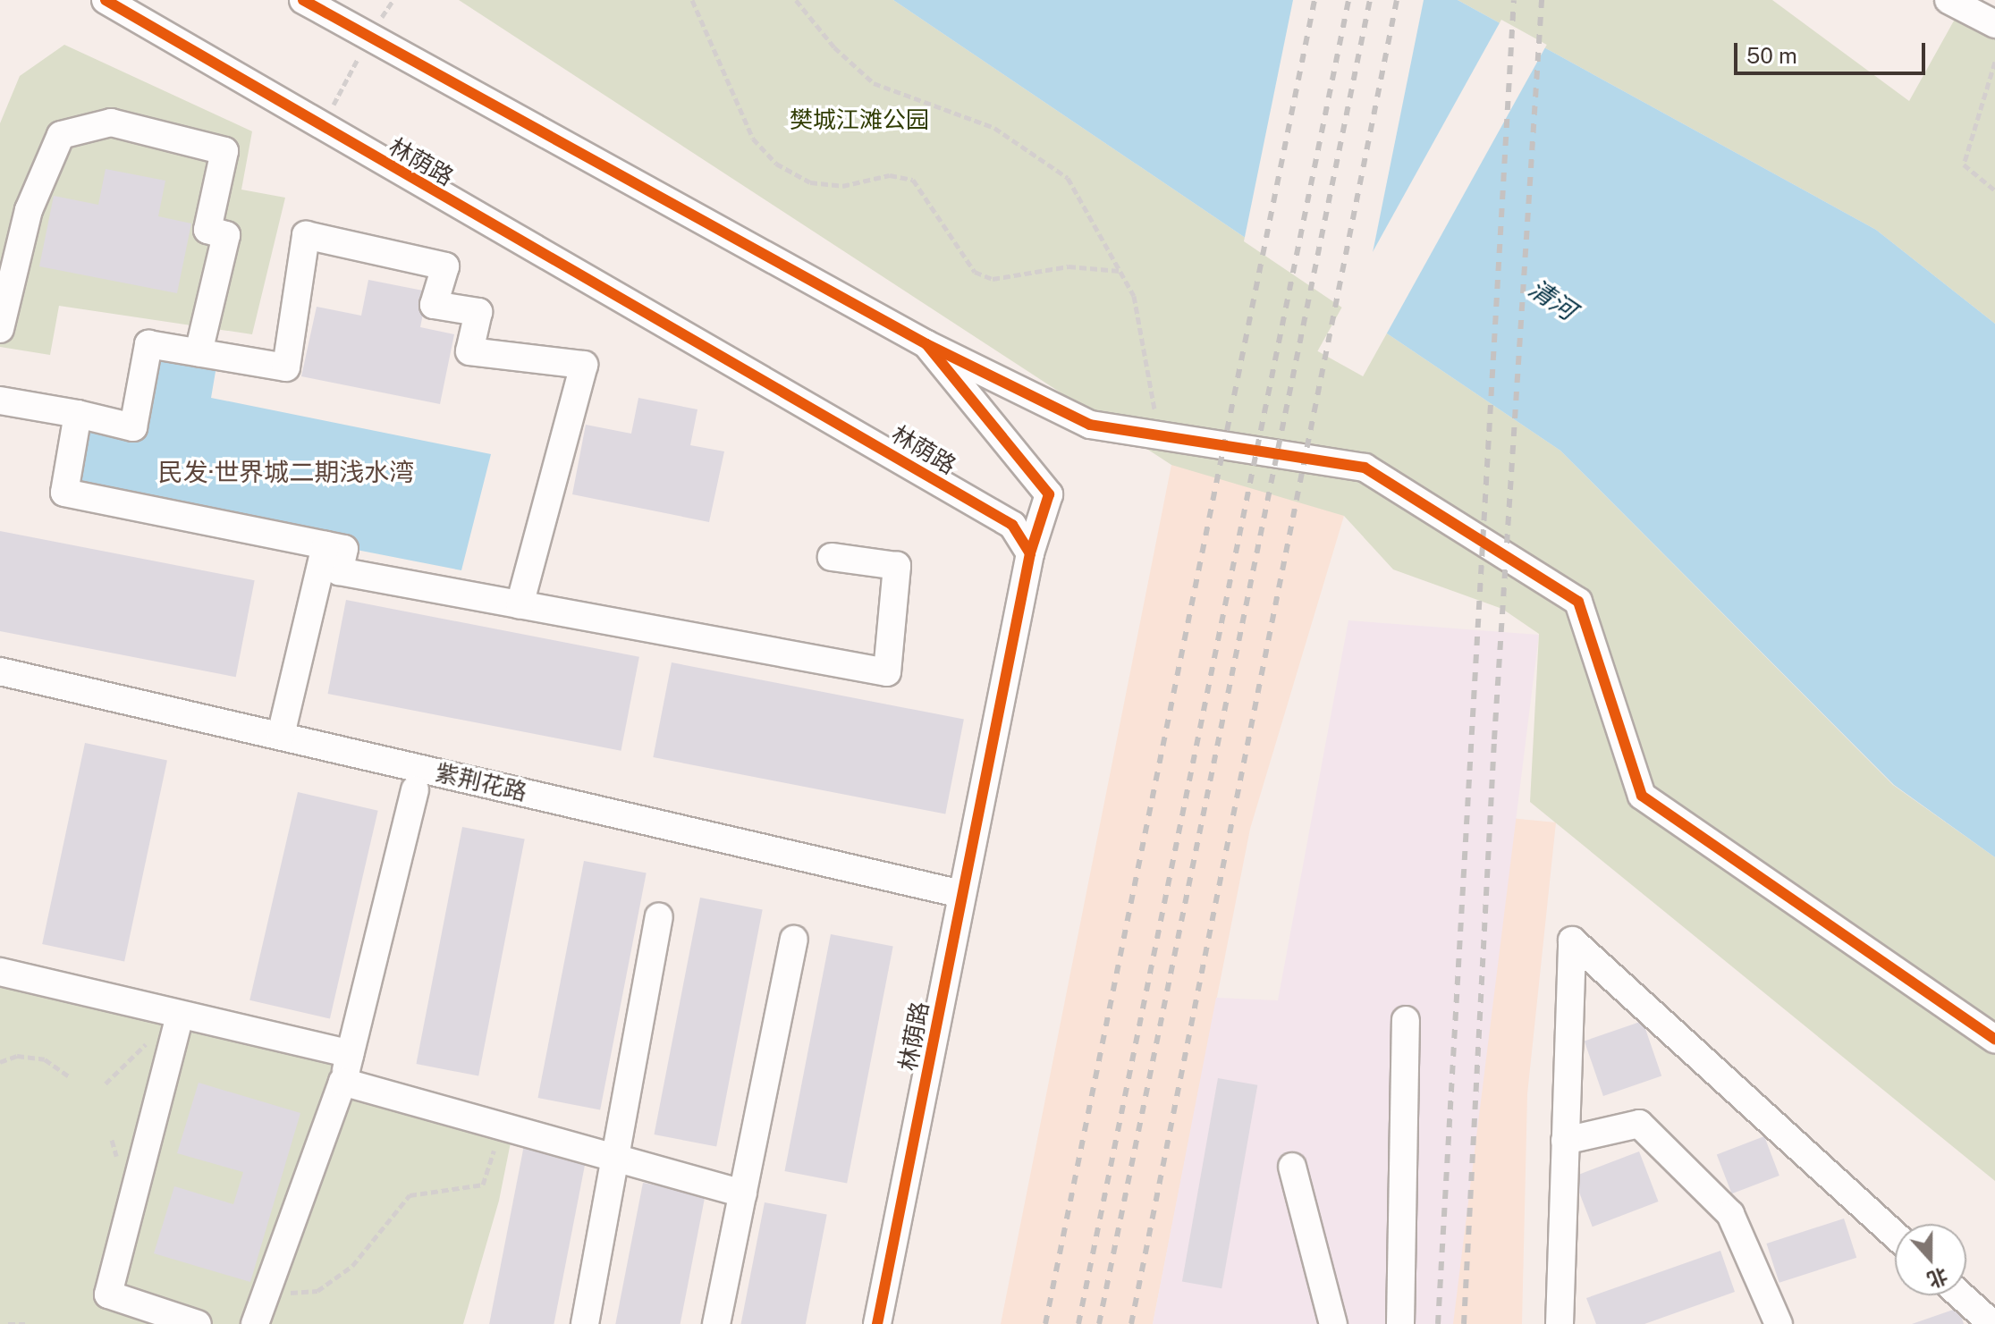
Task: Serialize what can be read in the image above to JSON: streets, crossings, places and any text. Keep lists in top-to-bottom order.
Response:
{
  "streets": {
    "street": ["林荫路", "紫荆花路"]
  },
  "crossings": [
    ["林荫路", "紫荆花路"]
  ],
  "districts": ["民发·世界城二期浅水湾"],
  "water": ["清河"],
  "parks": ["樊城江滩公园"],
  "scale_bar": "50 m",
  "north": "bottom"
}
